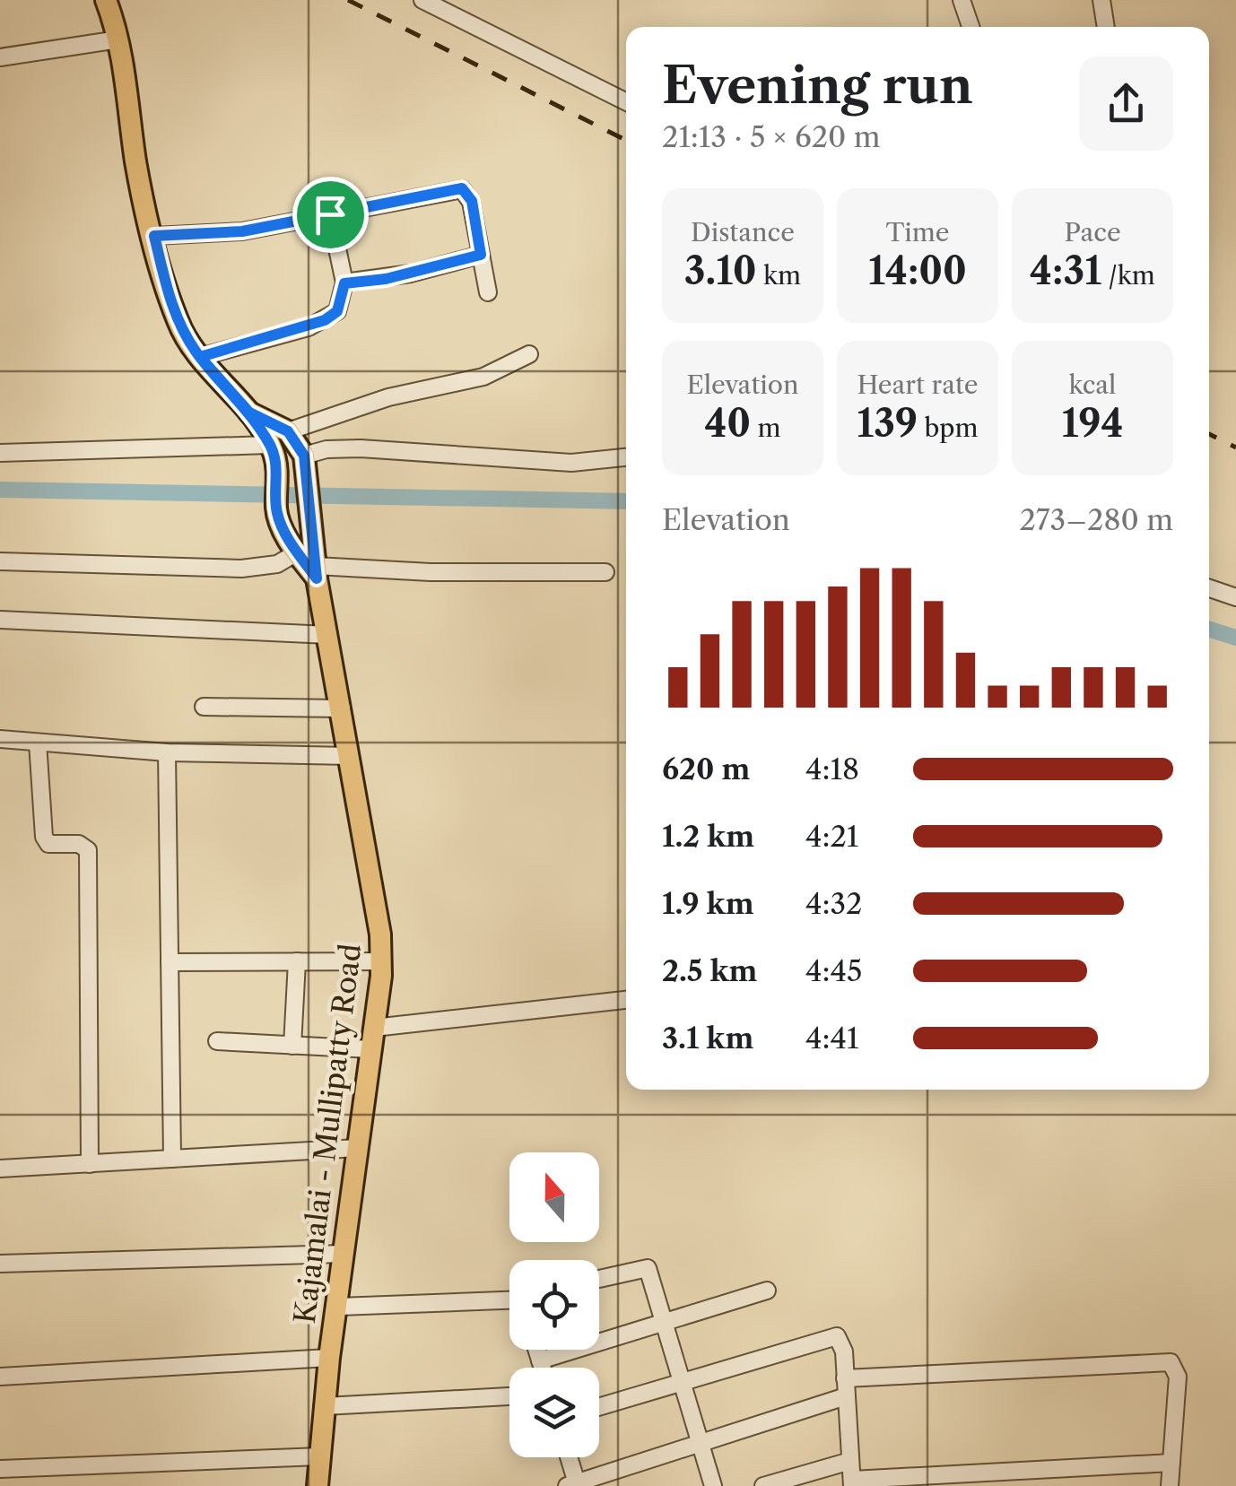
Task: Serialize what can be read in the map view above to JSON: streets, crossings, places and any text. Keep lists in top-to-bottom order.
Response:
{
  "streets": {
    "main road": ["Kajamalai - Mullipatty Road"]
  },
  "north": "top",
  "page": {
    "heading": ["Evening run", "21:13 · 5 × 620 m"],
    "stats": [
      ["Distance", "3.10 km"],
      ["Time", "14:00"],
      ["Pace", "4:31 /km"],
      ["Elevation", "40 m"],
      ["Heart rate", "139 bpm"],
      ["kcal", "194"]
    ],
    "chart": ["Elevation", "273–280 m"],
    "list": [
      {
        "name": "620 m",
        "note": "4:18"
      },
      {
        "name": "1.2 km",
        "note": "4:21"
      },
      {
        "name": "1.9 km",
        "note": "4:32"
      },
      {
        "name": "2.5 km",
        "note": "4:45"
      },
      {
        "name": "3.1 km",
        "note": "4:41"
      }
    ]
  }
}
